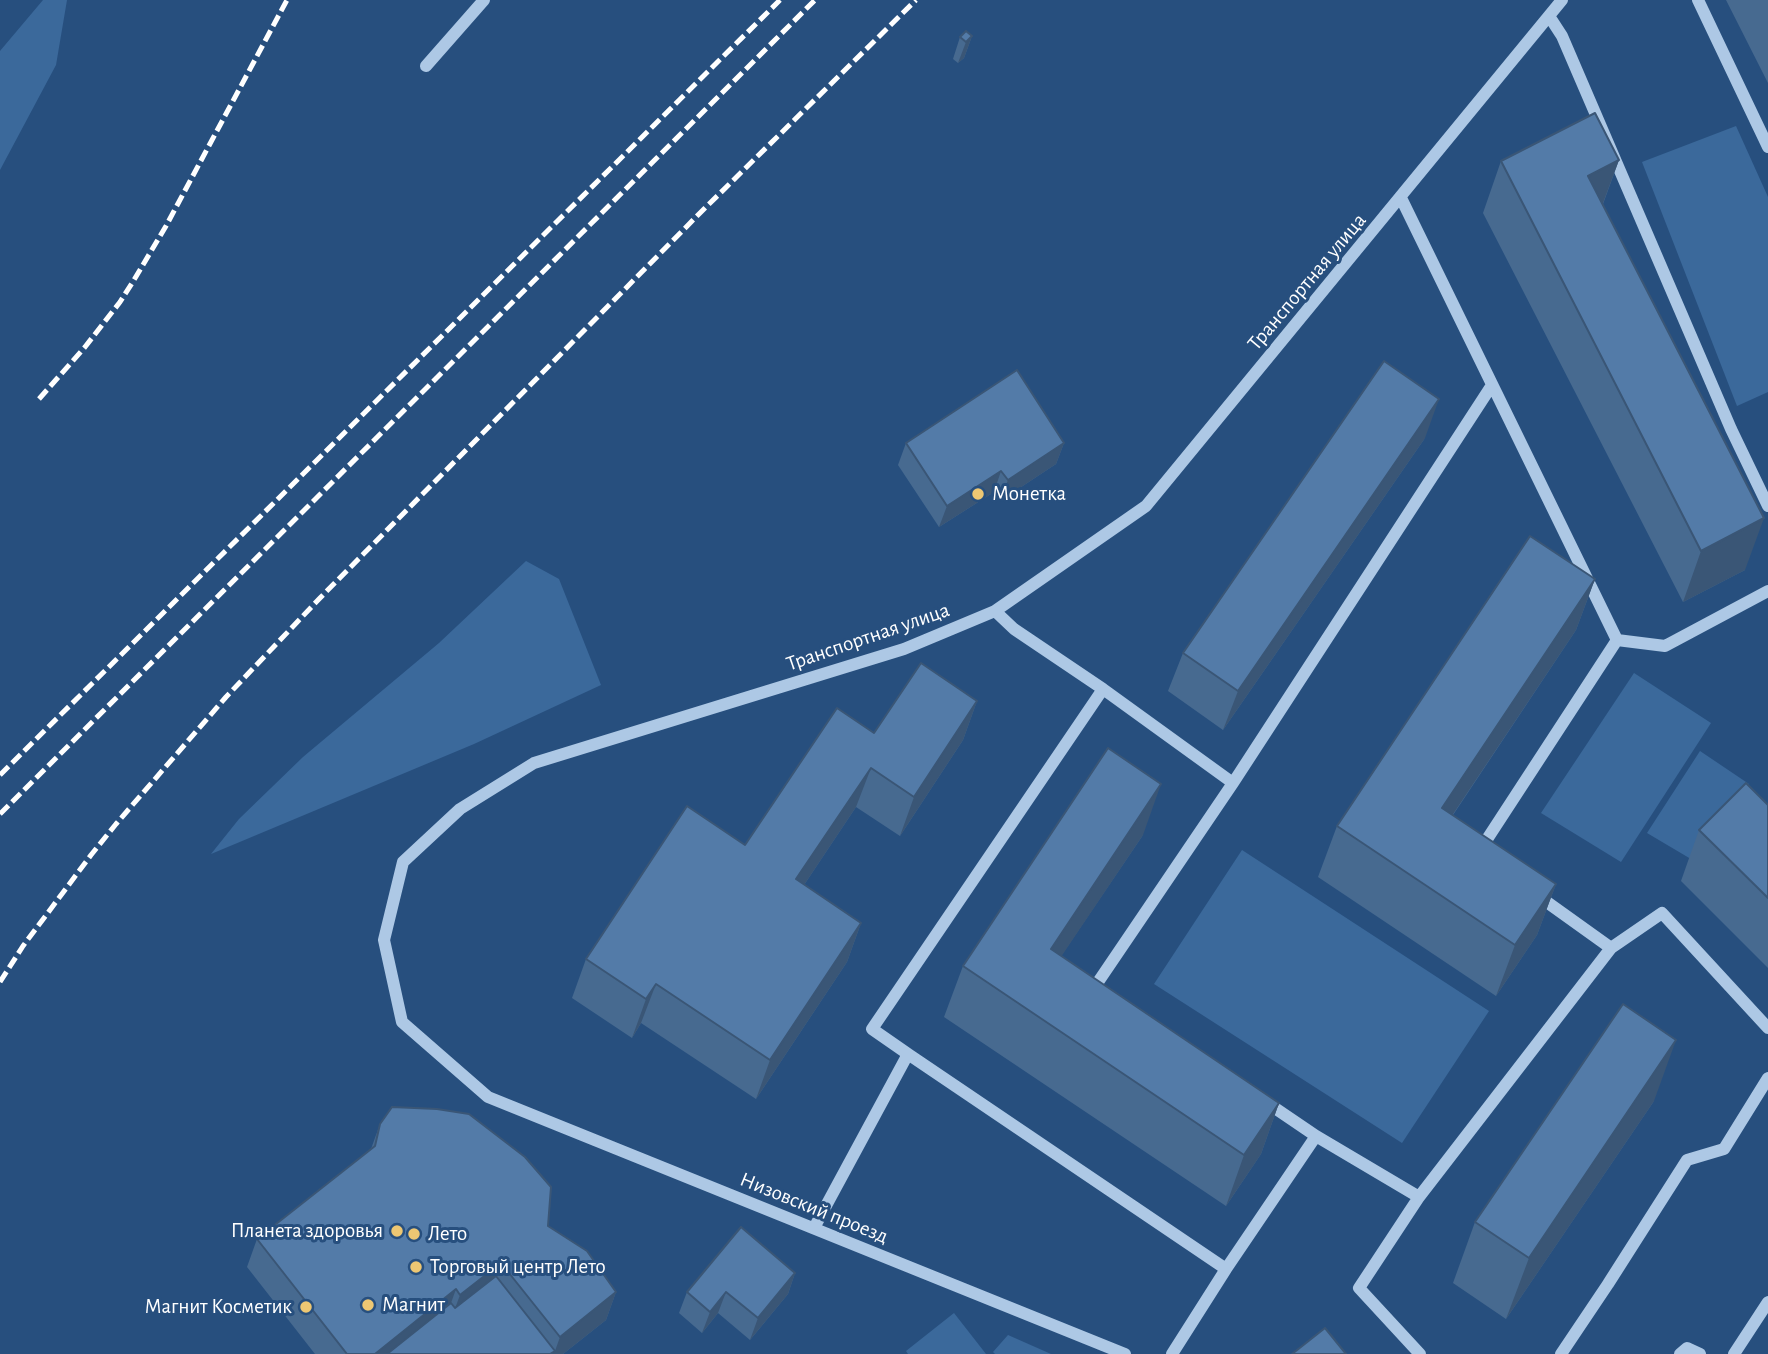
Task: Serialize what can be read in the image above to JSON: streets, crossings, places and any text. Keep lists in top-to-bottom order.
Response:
{
  "streets": {
    "street": ["Транспортная улица", "Низовский проезд"]
  },
  "crossings": [
    ["Транспортная улица", "Низовский проезд"]
  ],
  "places": [
    "Монетка",
    "Планета здоровья",
    "Лето",
    "Торговый центр Лето",
    "Магнит",
    "Магнит Косметик"
  ]
}
